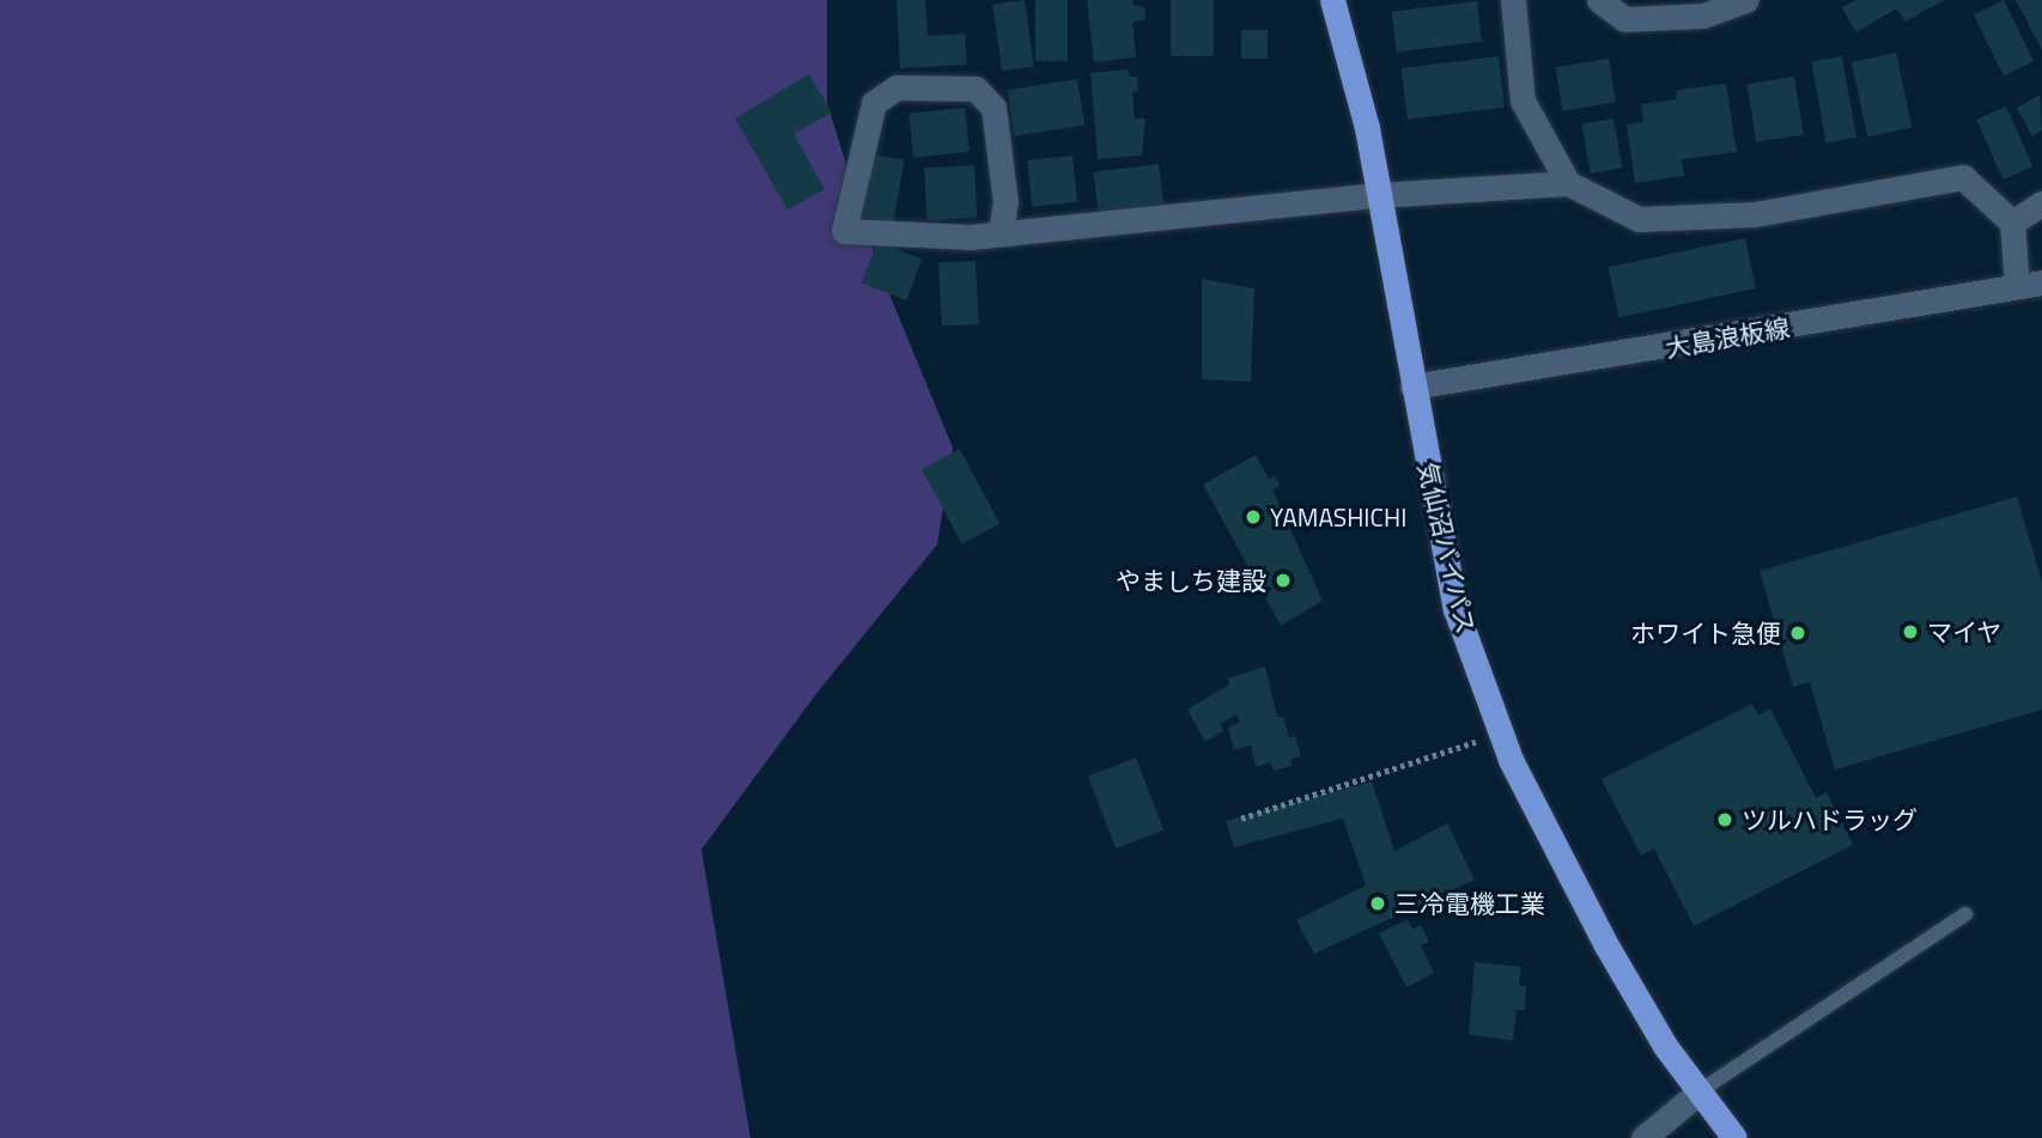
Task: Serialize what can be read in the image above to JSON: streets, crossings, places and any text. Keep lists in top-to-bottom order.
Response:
{
  "streets": {
    "highway": ["気仙沼バイパス"],
    "street": ["大島浪板線"]
  },
  "crossings": [
    ["大島浪板線", "気仙沼バイパス"]
  ],
  "places": [
    "YAMASHICHI",
    "やましち建設",
    "マイヤ",
    "ホワイト急便",
    "ツルハドラッグ",
    "三冷電機工業"
  ]
}
